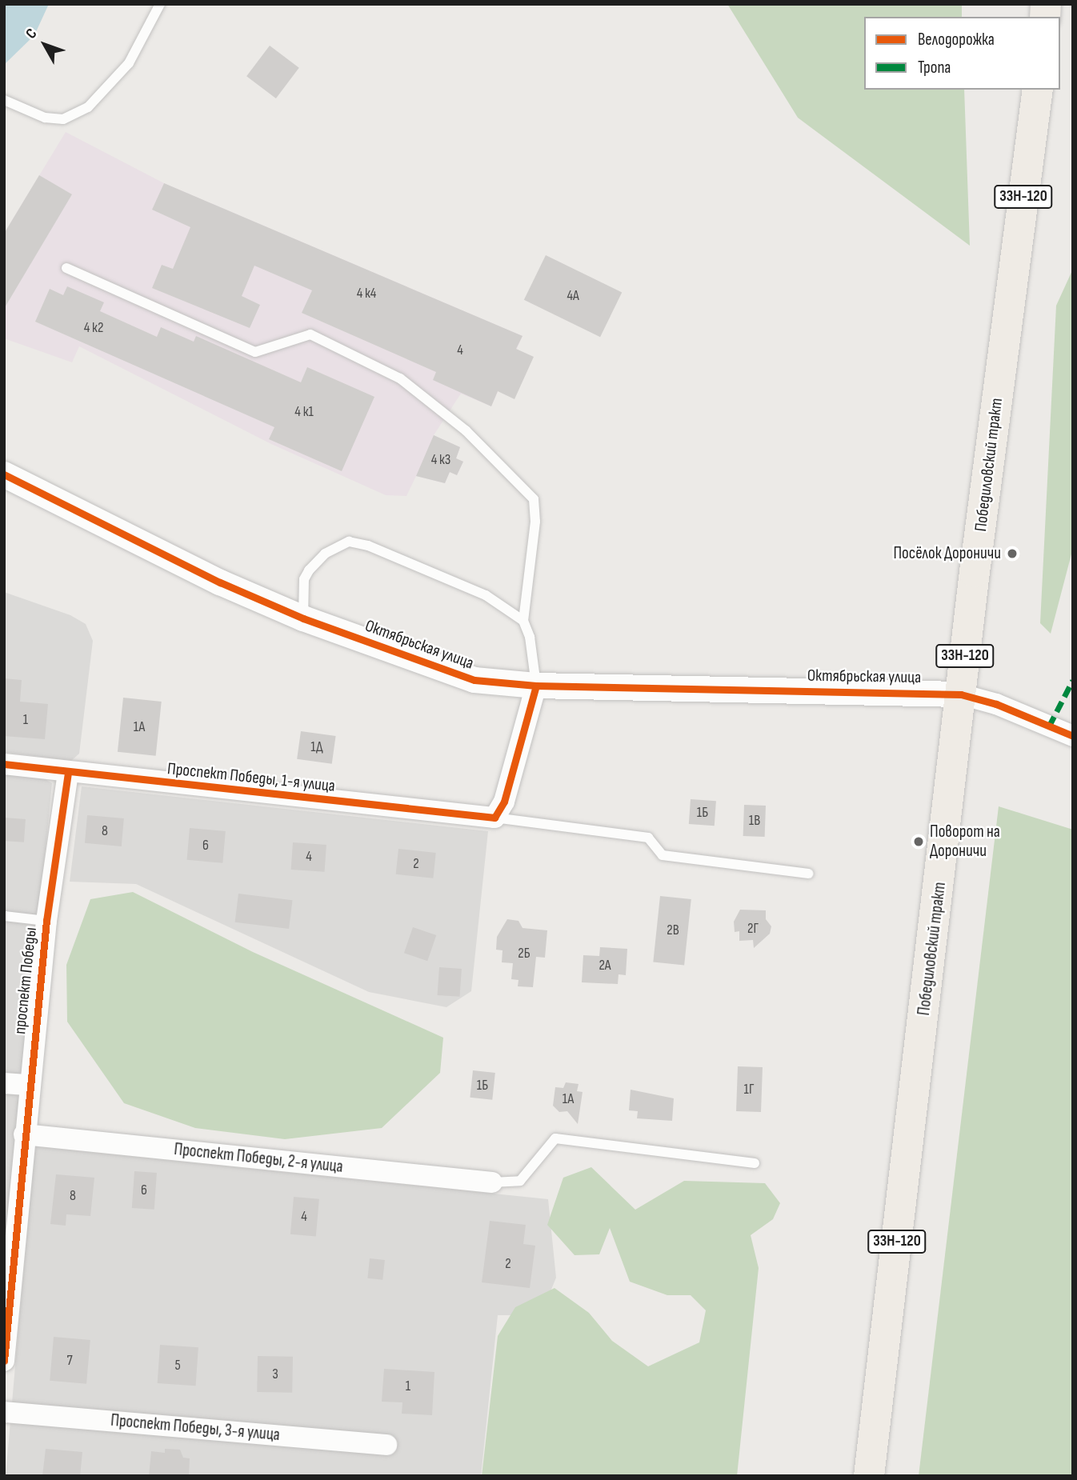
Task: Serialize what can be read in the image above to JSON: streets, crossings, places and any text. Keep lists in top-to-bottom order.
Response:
{
  "streets": {
    "main road": ["33Н-120", "Победиловский тракт"],
    "street": [
      "Октябрьская улица",
      "Проспект Победы, 1-я улица",
      "проспект Победы",
      "Проспект Победы, 2-я улица",
      "Проспект Победы, 3-я улица"
    ]
  },
  "crossings": [
    ["Победиловский тракт", "Октябрьская улица"],
    ["Проспект Победы, 1-я улица", "проспект Победы"],
    ["проспект Победы", "Проспект Победы, 2-я улица"]
  ],
  "places": ["Посёлок Дороничи", "Поворот на Дороничи"],
  "house_numbers": [
    "4 к4",
    "4А",
    "4 к2",
    "4",
    "4 к1",
    "4 к3",
    "1",
    "1А",
    "1Д",
    "1Б",
    "1В",
    "8",
    "6",
    "4",
    "2",
    "2Г",
    "2В",
    "2Б",
    "2А",
    "1Б",
    "1Г",
    "1А",
    "6",
    "8",
    "4",
    "2",
    "7",
    "5",
    "3",
    "1"
  ],
  "legend": ["Велодорожка", "Тропа"],
  "north": "top left"
}
